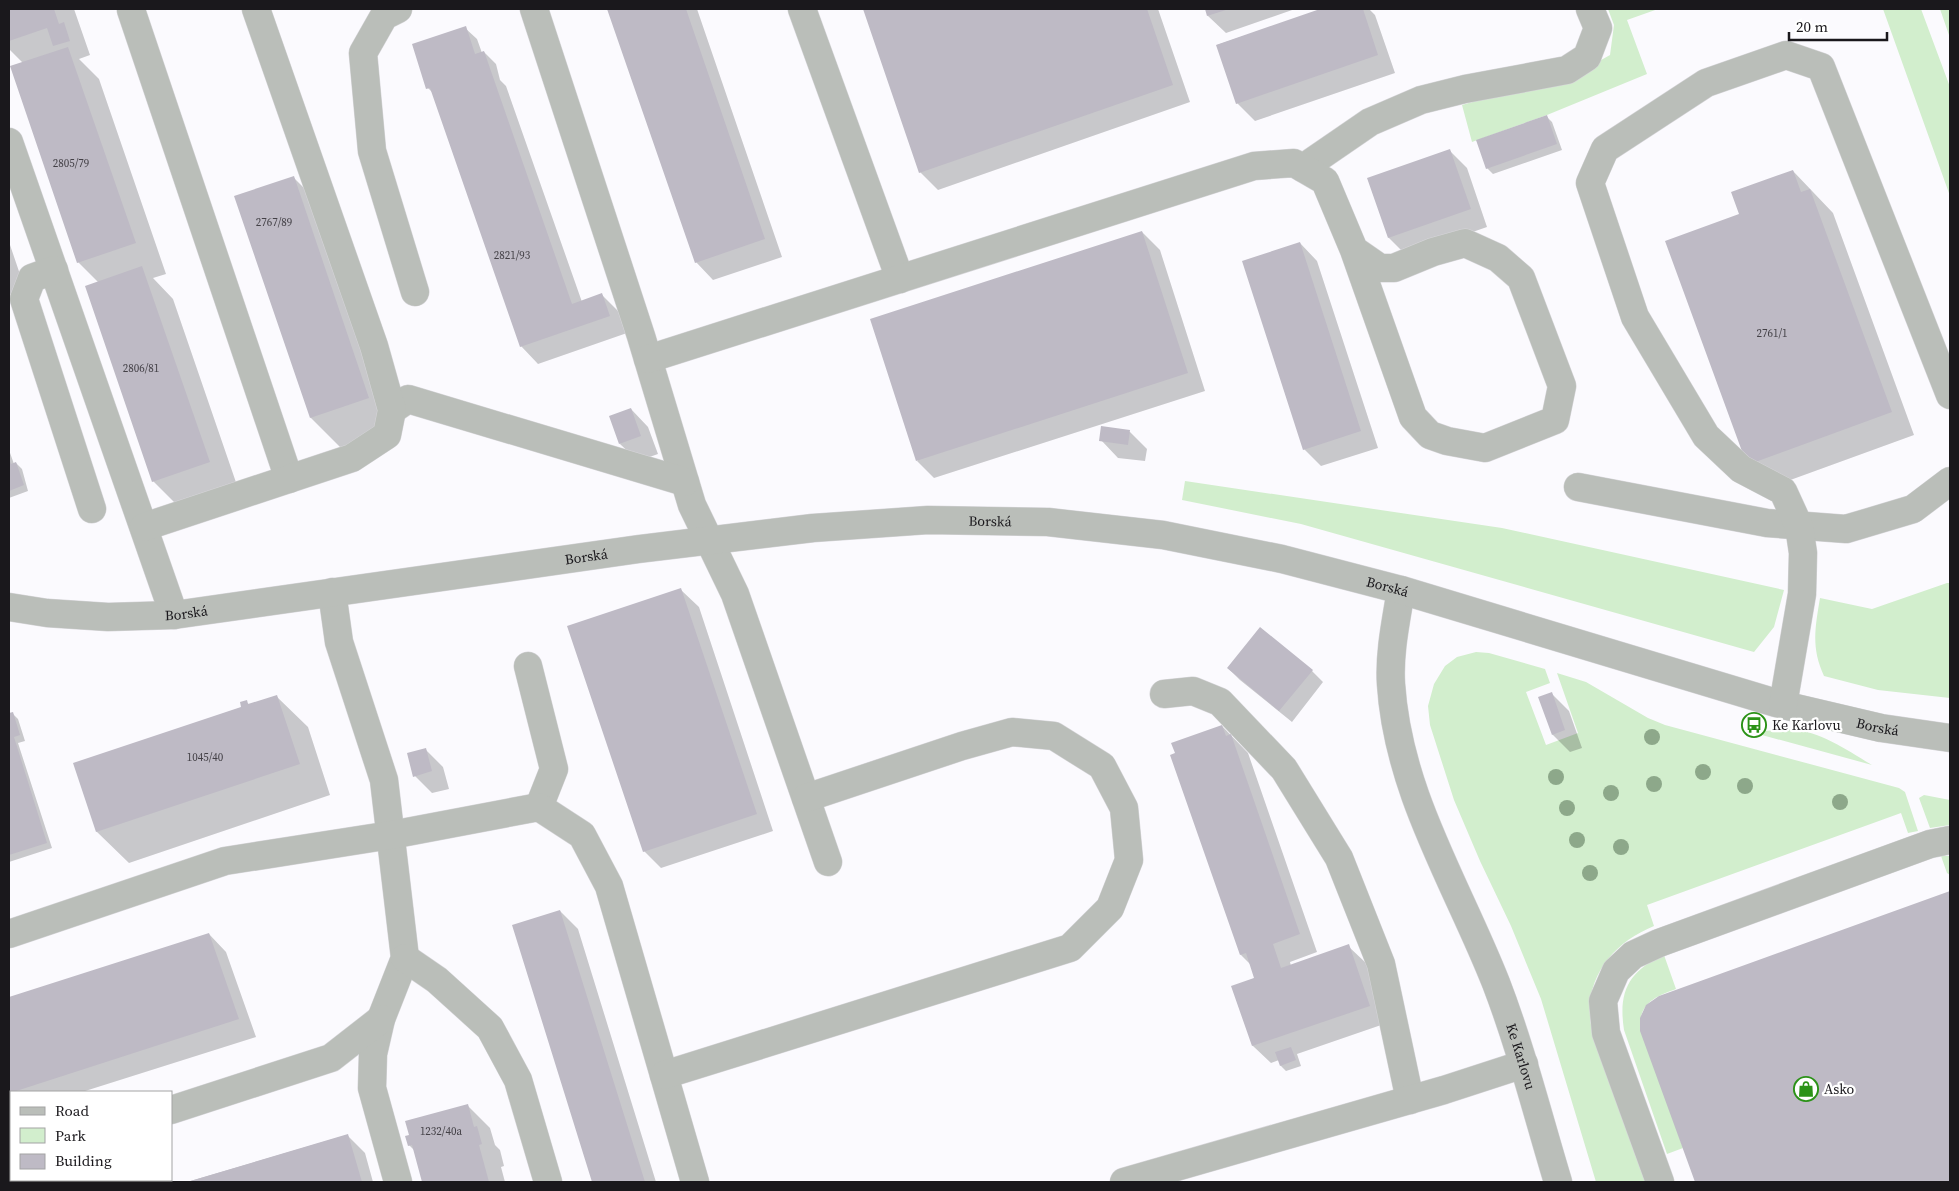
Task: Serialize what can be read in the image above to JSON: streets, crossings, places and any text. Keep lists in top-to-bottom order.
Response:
{
  "streets": {
    "street": ["Borská", "Ke Karlovu"]
  },
  "crossings": [
    ["Borská", "Ke Karlovu"]
  ],
  "places": {
    "bus stop": ["Ke Karlovu"],
    "shop": ["Asko"]
  },
  "house_numbers": [
    "2805/79",
    "2767/89",
    "2821/93",
    "2761/1",
    "2806/81",
    "1045/40",
    "1232/40a"
  ],
  "legend": ["Road", "Park", "Building"],
  "scale_bar": "20 m"
}
